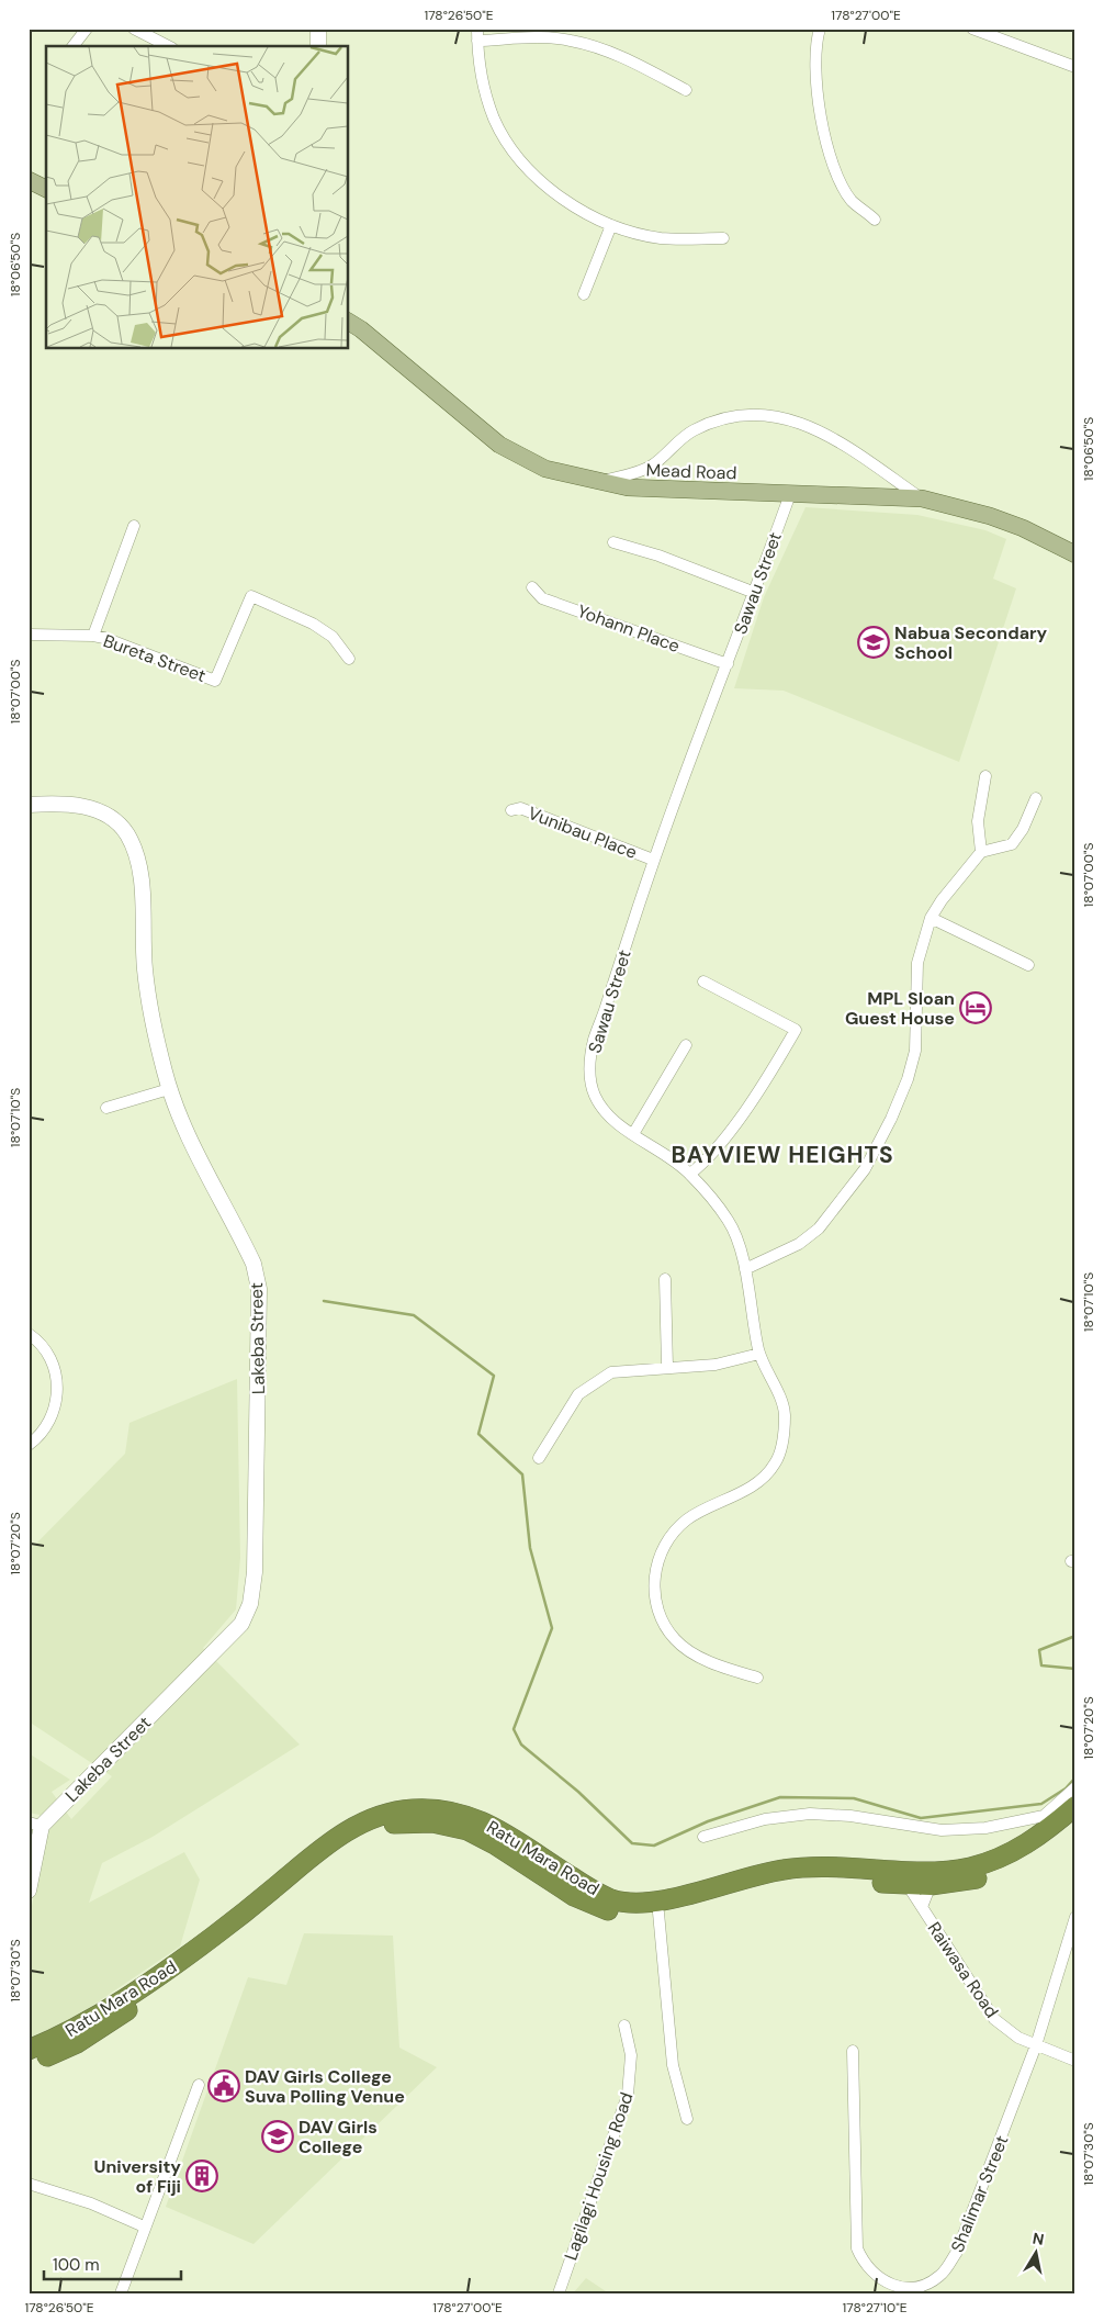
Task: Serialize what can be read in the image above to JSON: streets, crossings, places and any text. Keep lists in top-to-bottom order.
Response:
{
  "streets": {
    "highway": ["Ratu Mara Road"],
    "main road": ["Mead Road", "Lakeba Street"],
    "street": [
      "Sawau Street",
      "Yohann Place",
      "Bureta Street",
      "Vunibau Place",
      "Raiwasa Road",
      "Lagilagi Housing Road",
      "Shalimar Street"
    ]
  },
  "crossings": [
    ["Mead Road", "Sawau Street"],
    ["Sawau Street", "Yohann Place"],
    ["Sawau Street", "Vunibau Place"],
    ["Ratu Mara Road", "Raiwasa Road"],
    ["Raiwasa Road", "Shalimar Street"]
  ],
  "districts": ["BAYVIEW HEIGHTS"],
  "places": {
    "school or university": ["Nabua Secondary School", "DAV Girls College"],
    "hotel": ["MPL Sloan Guest House"],
    "public building": ["DAV Girls College Suva Polling Venue"],
    "building": ["University of Fiji"]
  },
  "scale_bar": "100 m",
  "north": "top",
  "coordinates": [
    "178°26'50\"E",
    "178°27'00\"E",
    "18°06'50\"S",
    "18°07'00\"S",
    "18°07'10\"S",
    "18°07'20\"S",
    "18°07'30\"S",
    "178°27'10\"E"
  ]
}
